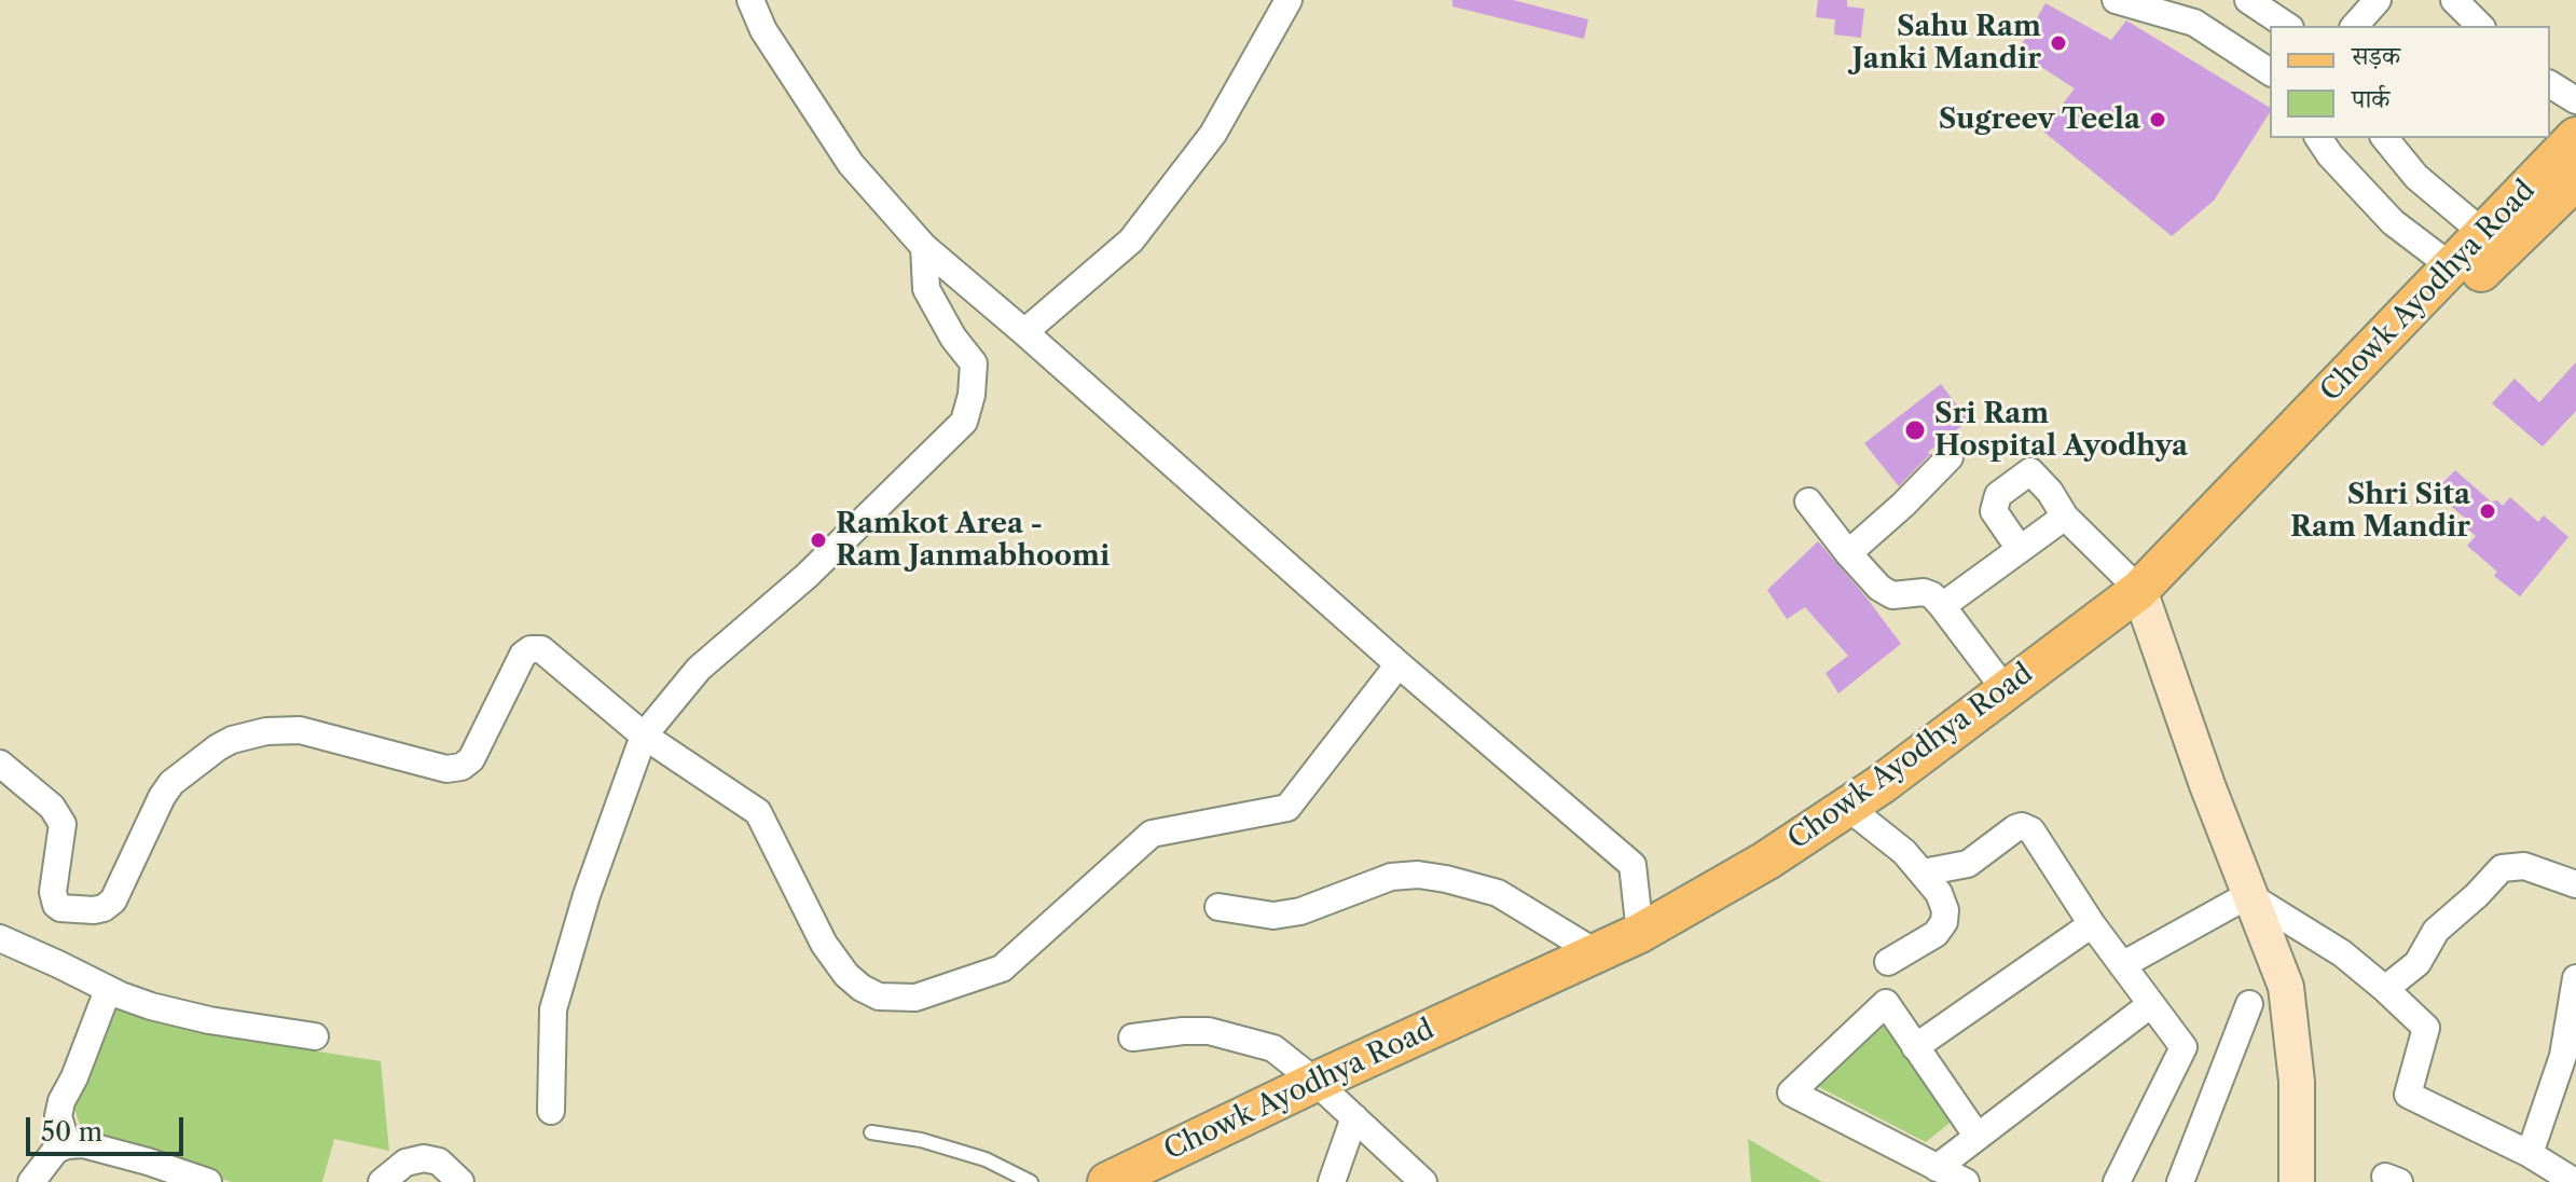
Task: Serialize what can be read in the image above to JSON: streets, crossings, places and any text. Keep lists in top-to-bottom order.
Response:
{
  "streets": {
    "main road": ["Chowk Ayodhya Road"]
  },
  "places": [
    "Sahu Ram Janki Mandir",
    "Sugreev Teela",
    "Sri Ram Hospital Ayodhya",
    "Shri Sita Ram Mandir",
    "Ramkot Area - Ram Janmabhoomi"
  ],
  "legend": ["सड़क", "पार्क"],
  "scale_bar": "50 m"
}
